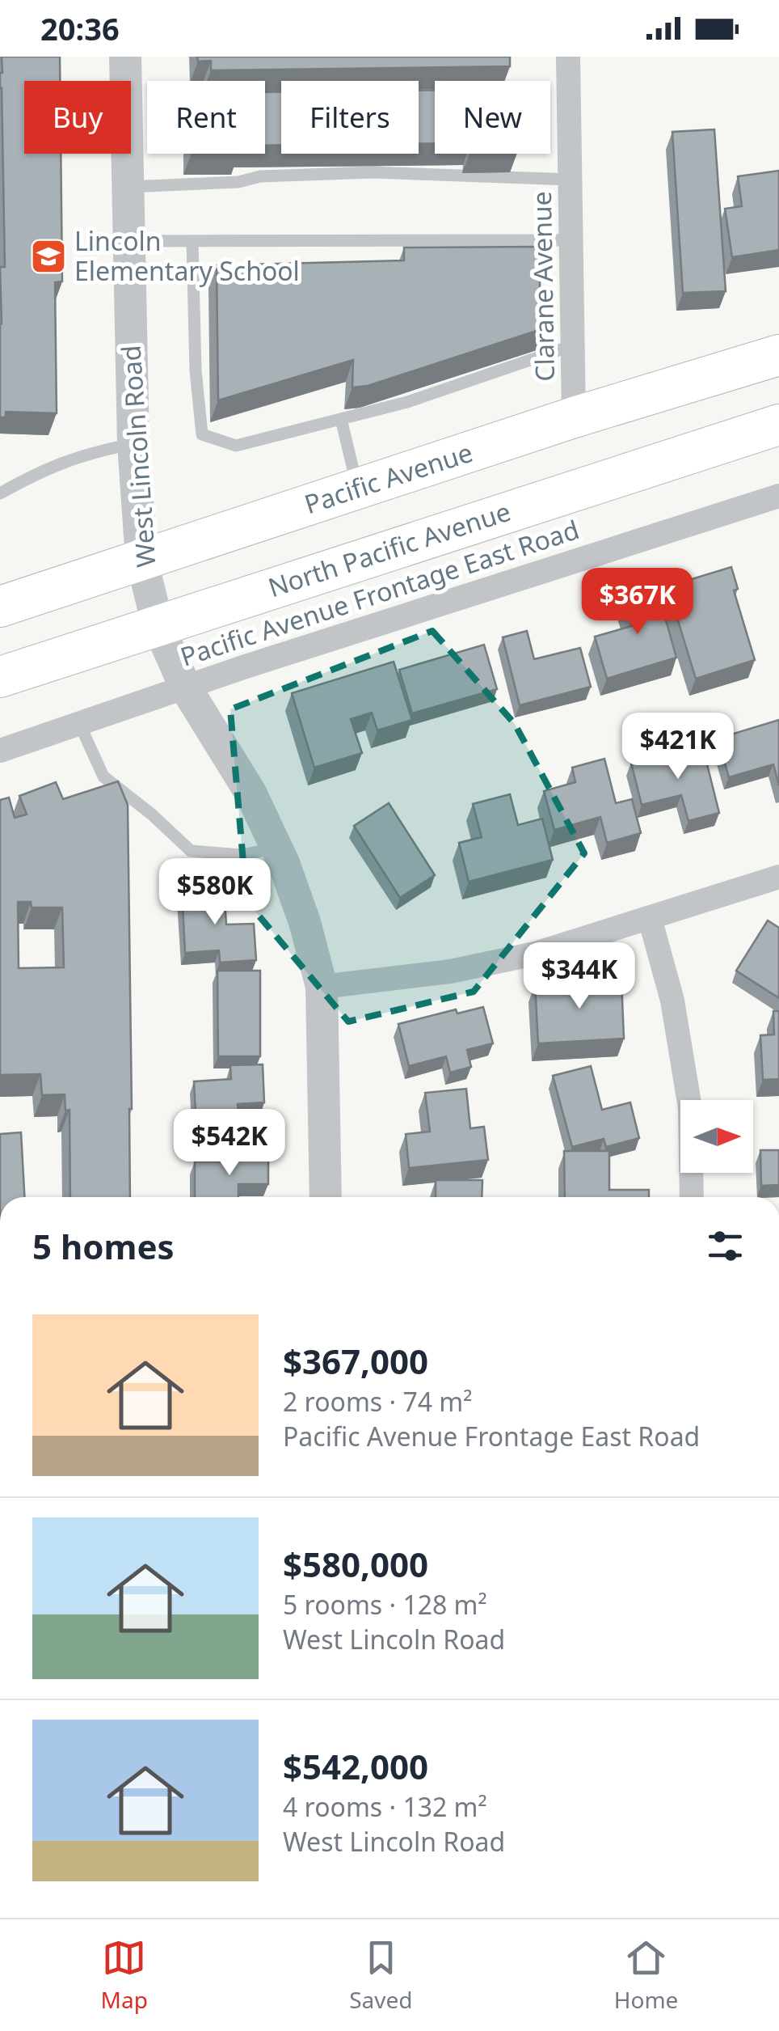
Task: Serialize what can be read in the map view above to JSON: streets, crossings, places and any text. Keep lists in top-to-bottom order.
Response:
{
  "streets": {
    "main road": ["Pacific Avenue", "North Pacific Avenue"],
    "street": ["Clarane Avenue", "West Lincoln Road", "Pacific Avenue Frontage East Road"]
  },
  "crossings": [
    ["Clarane Avenue", "Pacific Avenue"],
    ["West Lincoln Road", "Pacific Avenue"],
    ["West Lincoln Road", "North Pacific Avenue"],
    ["West Lincoln Road", "Pacific Avenue Frontage East Road"]
  ],
  "places": {
    "school or university": ["Lincoln Elementary School"]
  },
  "north": "right",
  "page": {
    "status": "20:36",
    "chip": [
      "Buy",
      "Rent",
      "Filters",
      "New"
    ],
    "price": [
      "$367K",
      "$421K",
      "$580K",
      "$344K",
      "$542K"
    ],
    "heading": "5 homes",
    "list": [
      {
        "name": "$367,000",
        "note": "2 rooms · 74 m² · Pacific Avenue Frontage East Road"
      },
      {
        "name": "$580,000",
        "note": "5 rooms · 128 m² · West Lincoln Road"
      },
      {
        "name": "$542,000",
        "note": "4 rooms · 132 m² · West Lincoln Road"
      }
    ],
    "tabs": ["Map", "Saved", "Home"]
  }
}
